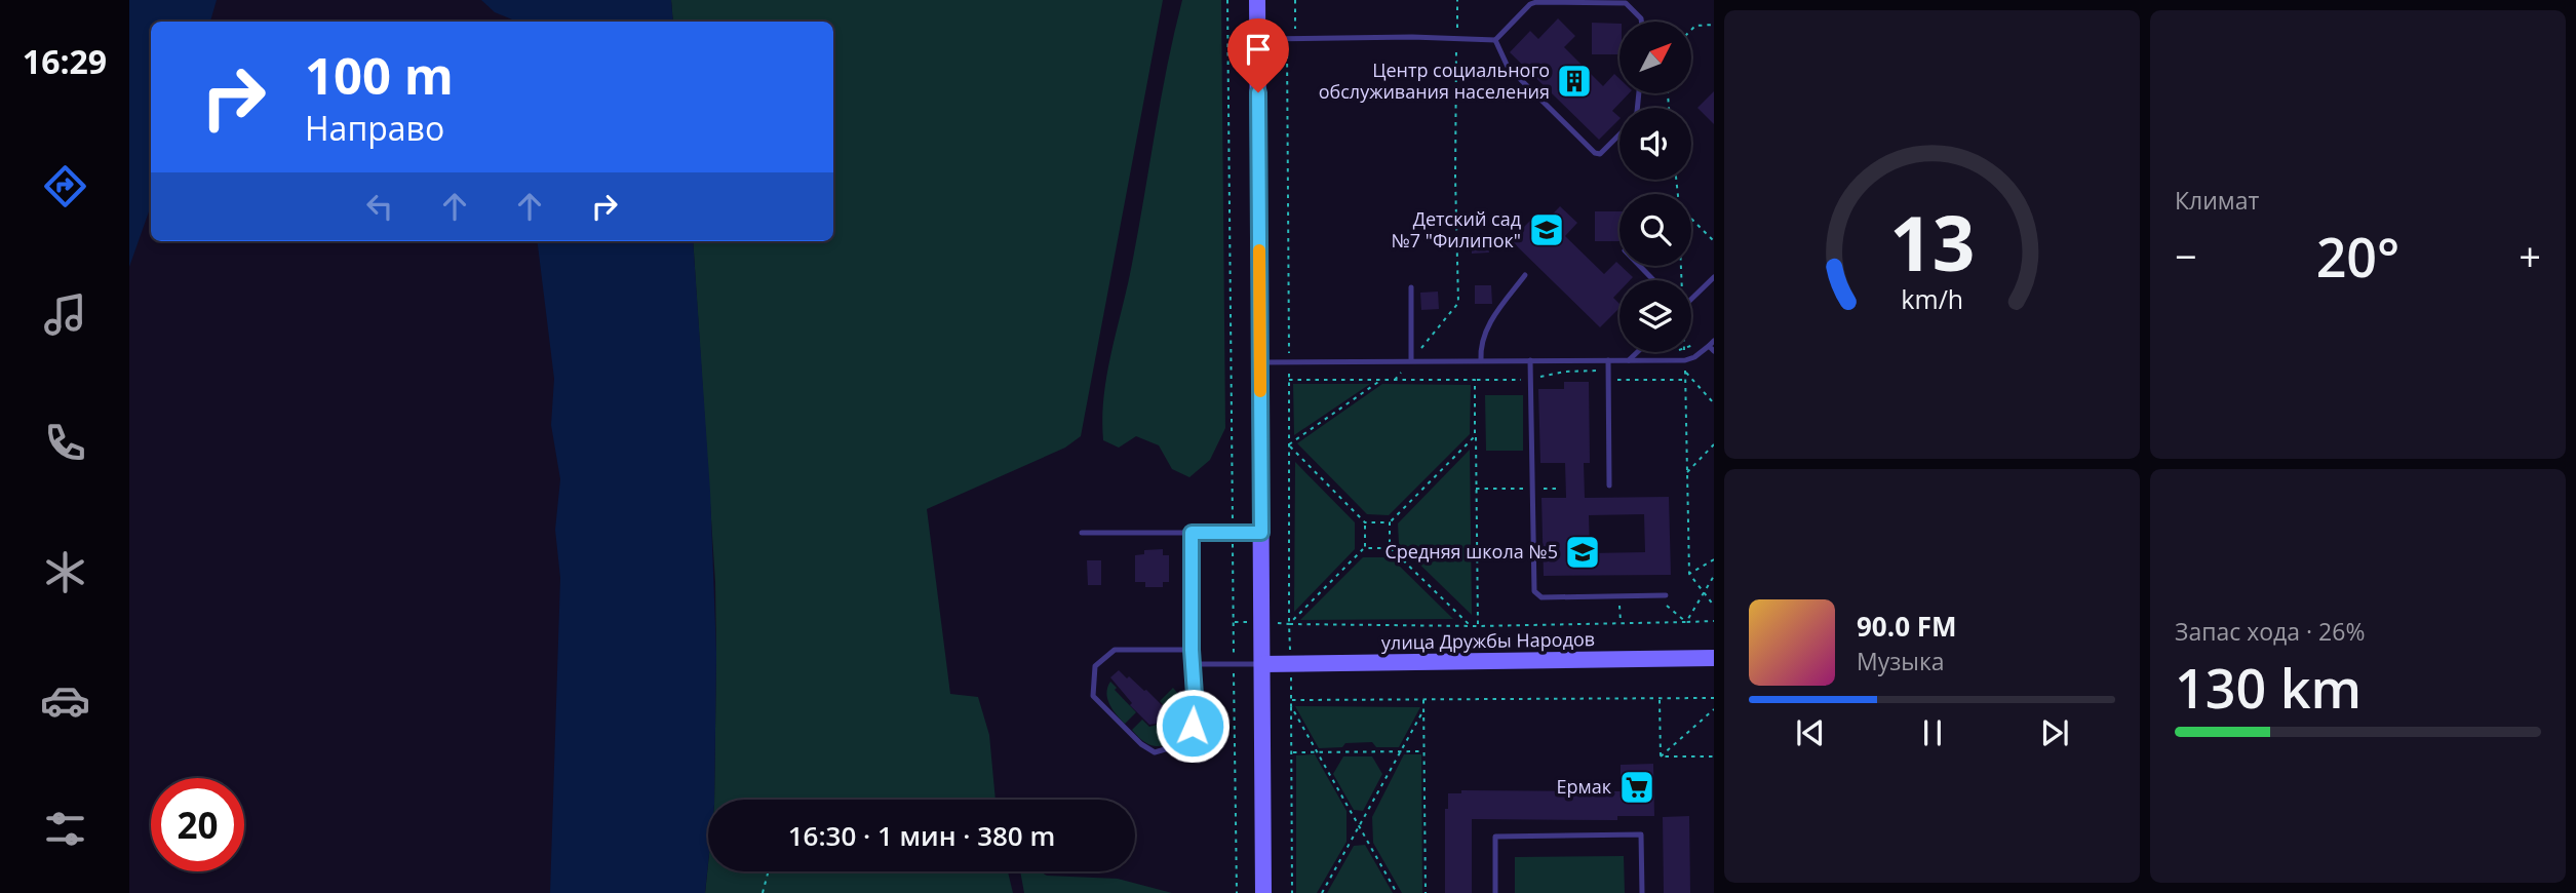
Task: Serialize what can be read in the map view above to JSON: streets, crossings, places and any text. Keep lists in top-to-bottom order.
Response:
{
  "streets": {
    "street": ["улица Дружбы Народов"]
  },
  "places": {
    "building": ["Центр социального обслуживания населения"],
    "school or university": ["Детский сад №7 \"Филипок\"", "Средняя школа №5"],
    "supermarket": ["Ермак"]
  },
  "north": "top right",
  "page": {
    "tabs": "16:29",
    "tile": [
      "Климат",
      ["Запас хода · 26%", "130 km"]
    ],
    "turn": ["100 m", "Направо"],
    "heat": ["−", "20°", "+"],
    "song": ["90.0 FM", "Музыка"],
    "limit": "20",
    "trip": "16:30 · 1 мин · 380 m",
    "gauge": ["13", "km/h"]
  }
}
